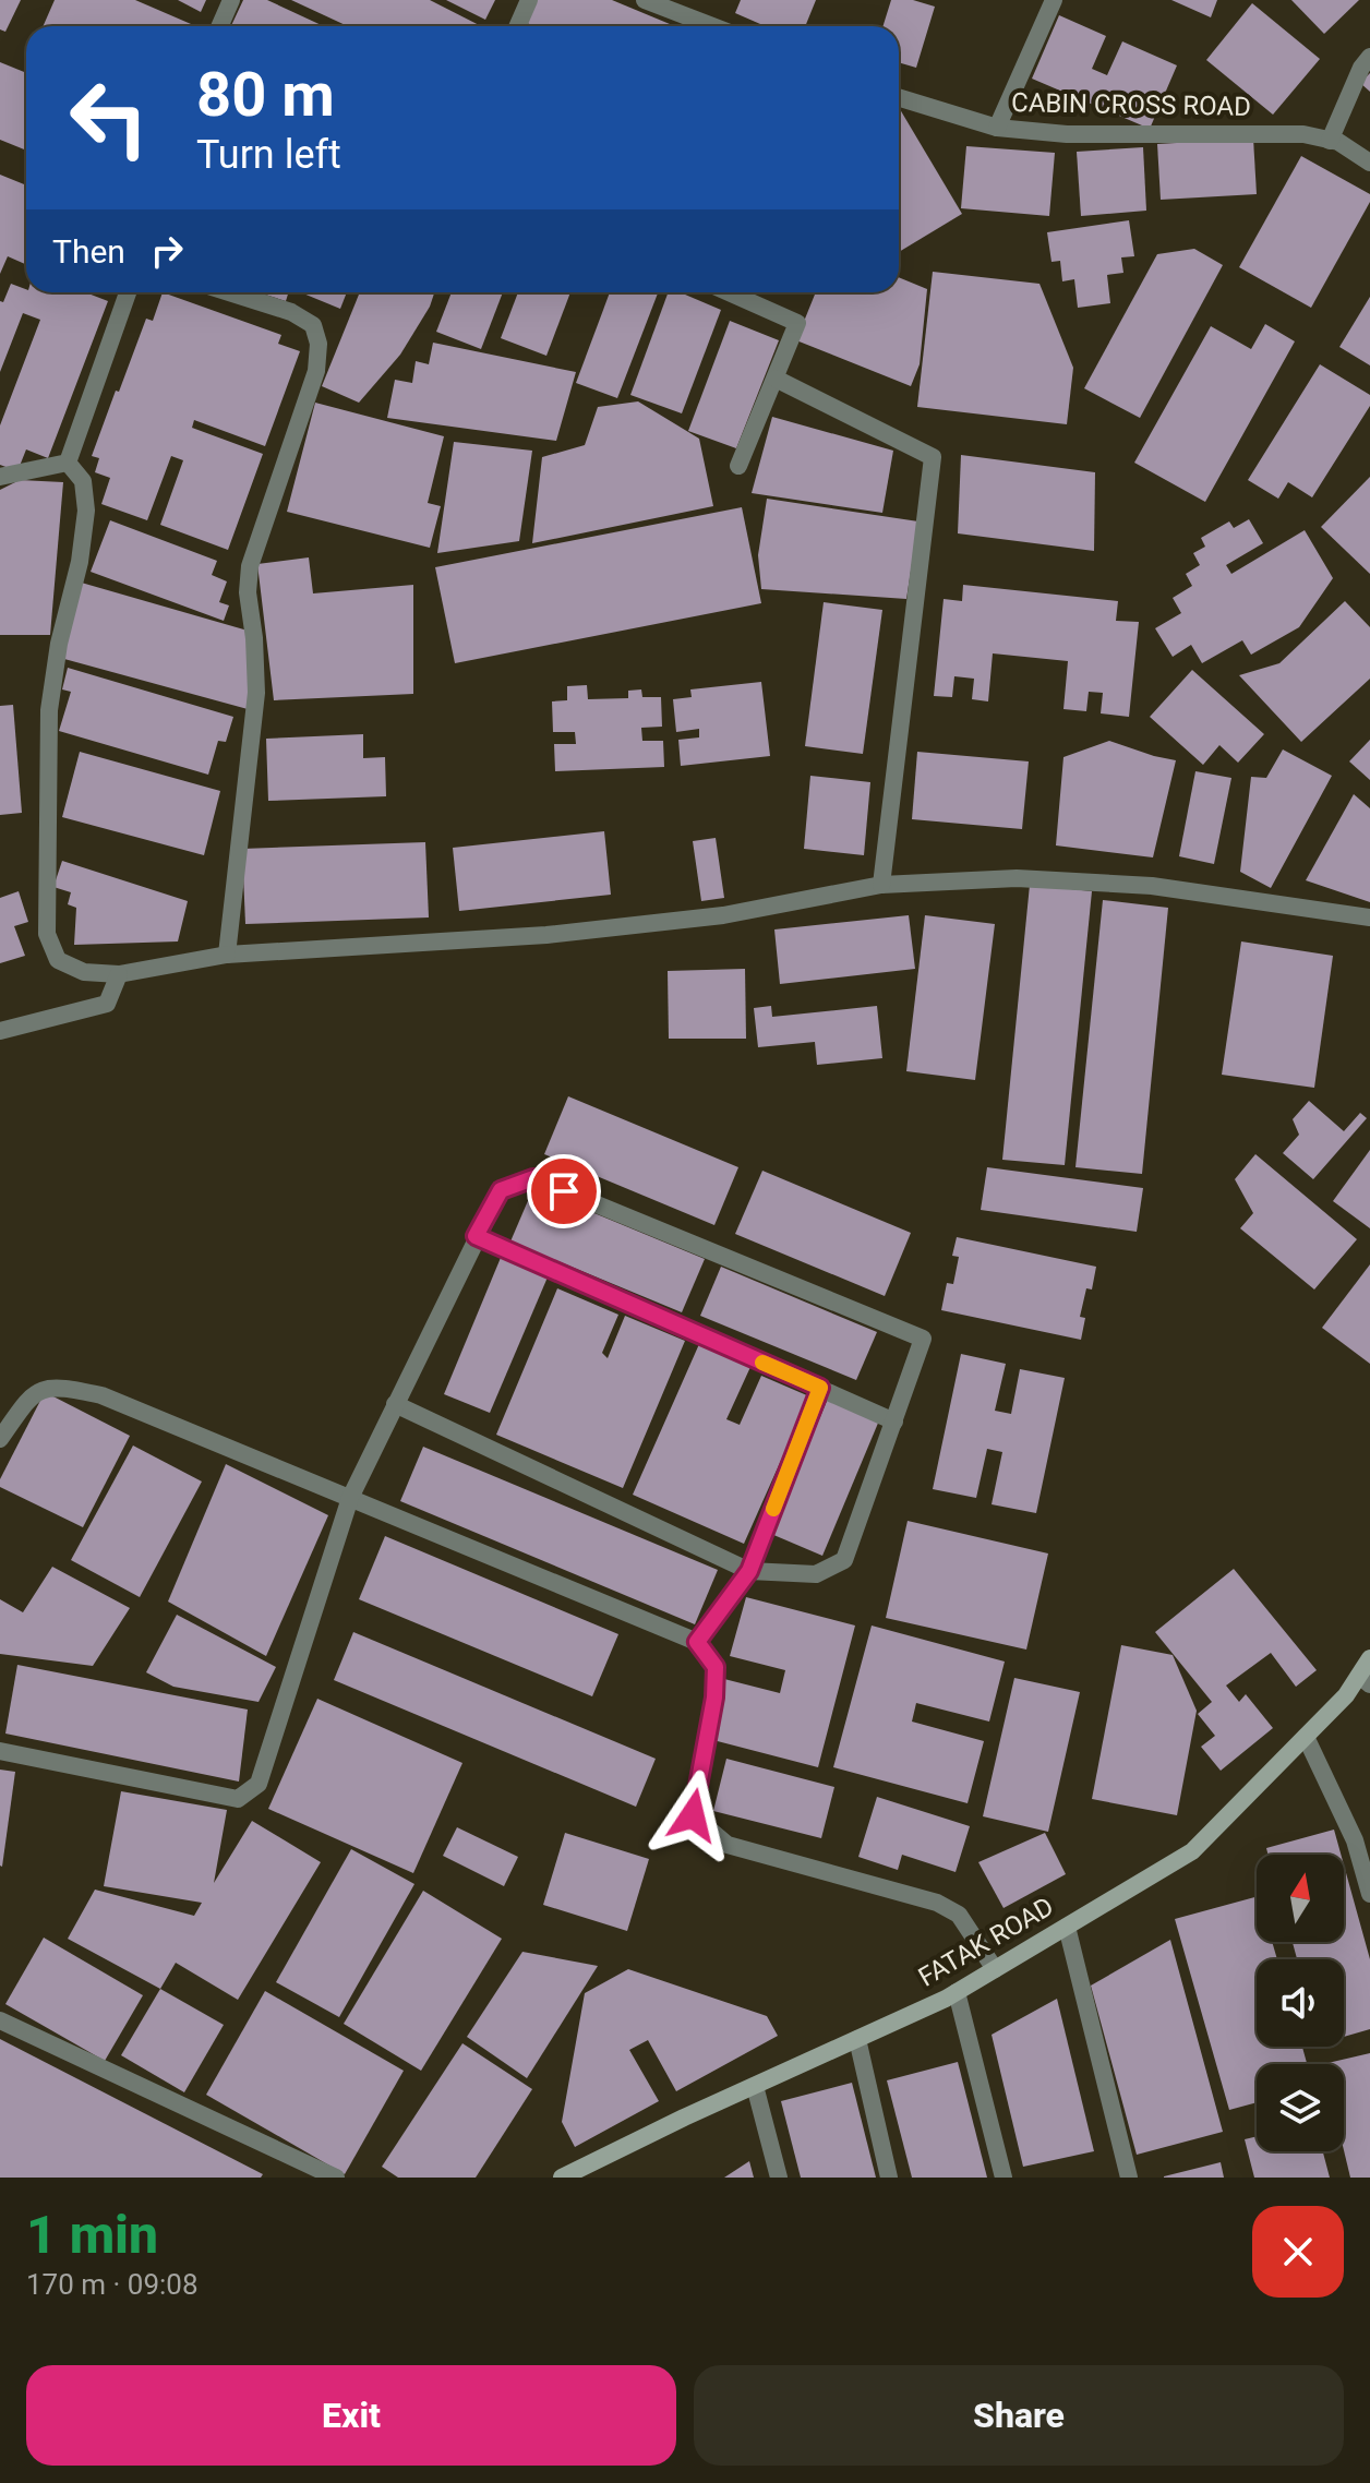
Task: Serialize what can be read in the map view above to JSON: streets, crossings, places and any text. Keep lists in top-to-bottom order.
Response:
{
  "streets": {
    "main road": ["FATAK ROAD"],
    "street": ["CABIN CROSS ROAD"]
  },
  "north": "top",
  "page": {
    "turn": ["80 m", "Turn left"],
    "then": "Then",
    "heading": ["1 min", "170 m · 09:08"],
    "buttons": ["Exit", "Share"]
  }
}
